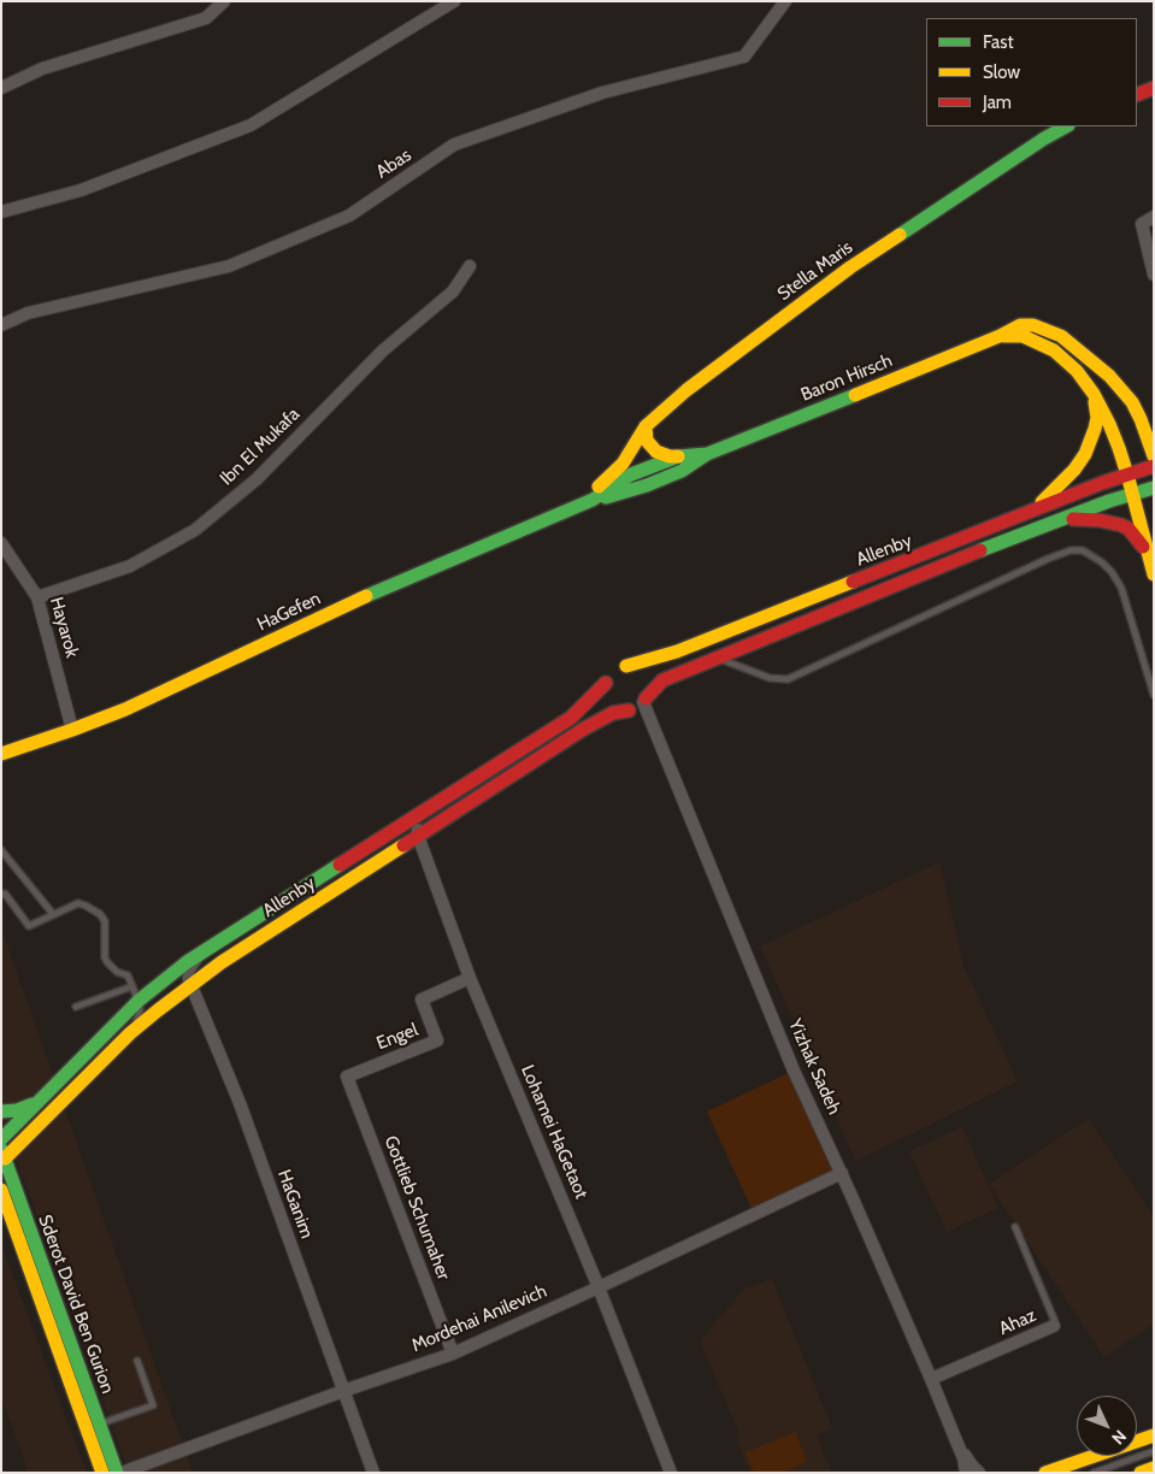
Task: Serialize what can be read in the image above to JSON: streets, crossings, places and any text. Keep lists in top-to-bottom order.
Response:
{
  "streets": {
    "street": [
      "Abas",
      "Stella Maris",
      "Baron Hirsch",
      "Ibn El Mukafa",
      "Allenby",
      "HaGefen",
      "Hayarok",
      "Engel",
      "Yizhak Sadeh",
      "Lohamei HaGetaot",
      "HaGanim",
      "Gottlieb Schumaher",
      "Sderot David Ben Gurion",
      "Mordehai Anilevich",
      "Ahaz"
    ]
  },
  "crossings": [
    ["Stella Maris", "HaGefen"],
    ["Baron Hirsch", "Allenby"],
    ["Baron Hirsch", "HaGefen"],
    ["Ibn El Mukafa", "Hayarok"],
    ["Allenby", "Yizhak Sadeh"],
    ["Allenby", "Lohamei HaGetaot"],
    ["Allenby", "HaGanim"],
    ["Allenby", "Sderot David Ben Gurion"],
    ["HaGefen", "Hayarok"],
    ["Engel", "Lohamei HaGetaot"],
    ["Engel", "Gottlieb Schumaher"],
    ["Yizhak Sadeh", "Mordehai Anilevich"],
    ["Yizhak Sadeh", "Ahaz"],
    ["Lohamei HaGetaot", "Mordehai Anilevich"],
    ["HaGanim", "Mordehai Anilevich"],
    ["Gottlieb Schumaher", "Mordehai Anilevich"],
    ["Sderot David Ben Gurion", "Mordehai Anilevich"]
  ],
  "legend": ["Fast", "Slow", "Jam"],
  "north": "bottom right"
}
